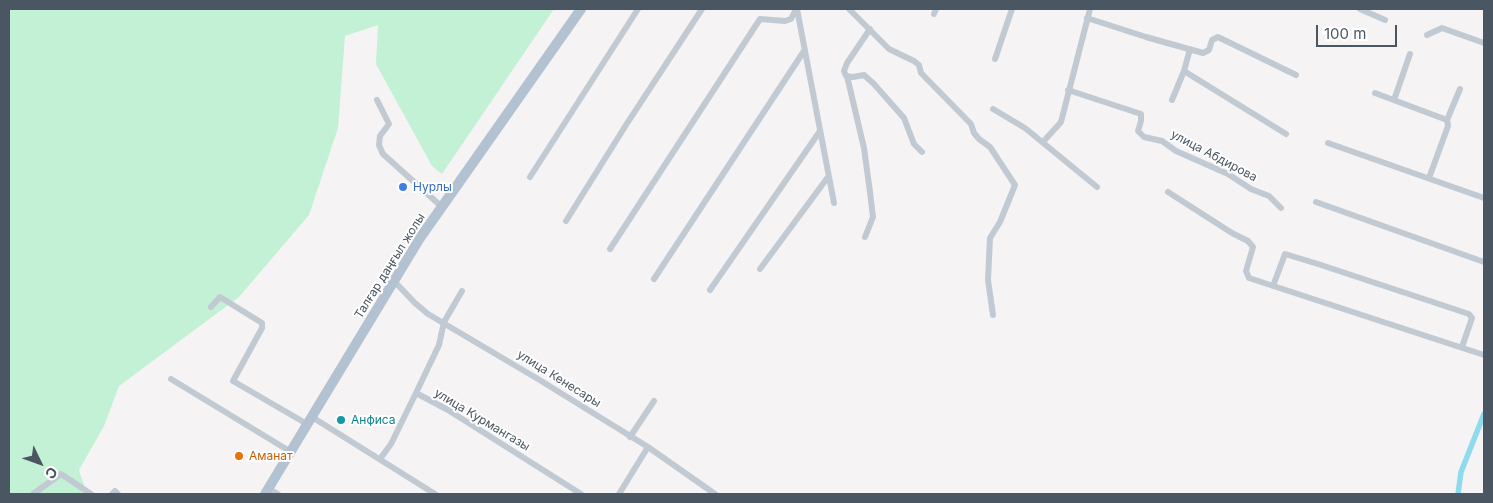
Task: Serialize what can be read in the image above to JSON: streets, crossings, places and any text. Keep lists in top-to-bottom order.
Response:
{
  "streets": {
    "main road": ["Талғар даңғыл жолы"],
    "street": ["улица Абдирова", "улица Кенесары", "улица Курмангазы"]
  },
  "crossings": [
    ["Талғар даңғыл жолы", "улица Кенесары"],
    ["улица Кенесары", "улица Курмангазы"]
  ],
  "places": ["Нурлы", "Анфиса", "Аманат"],
  "scale_bar": "100 m",
  "north": "bottom right"
}
